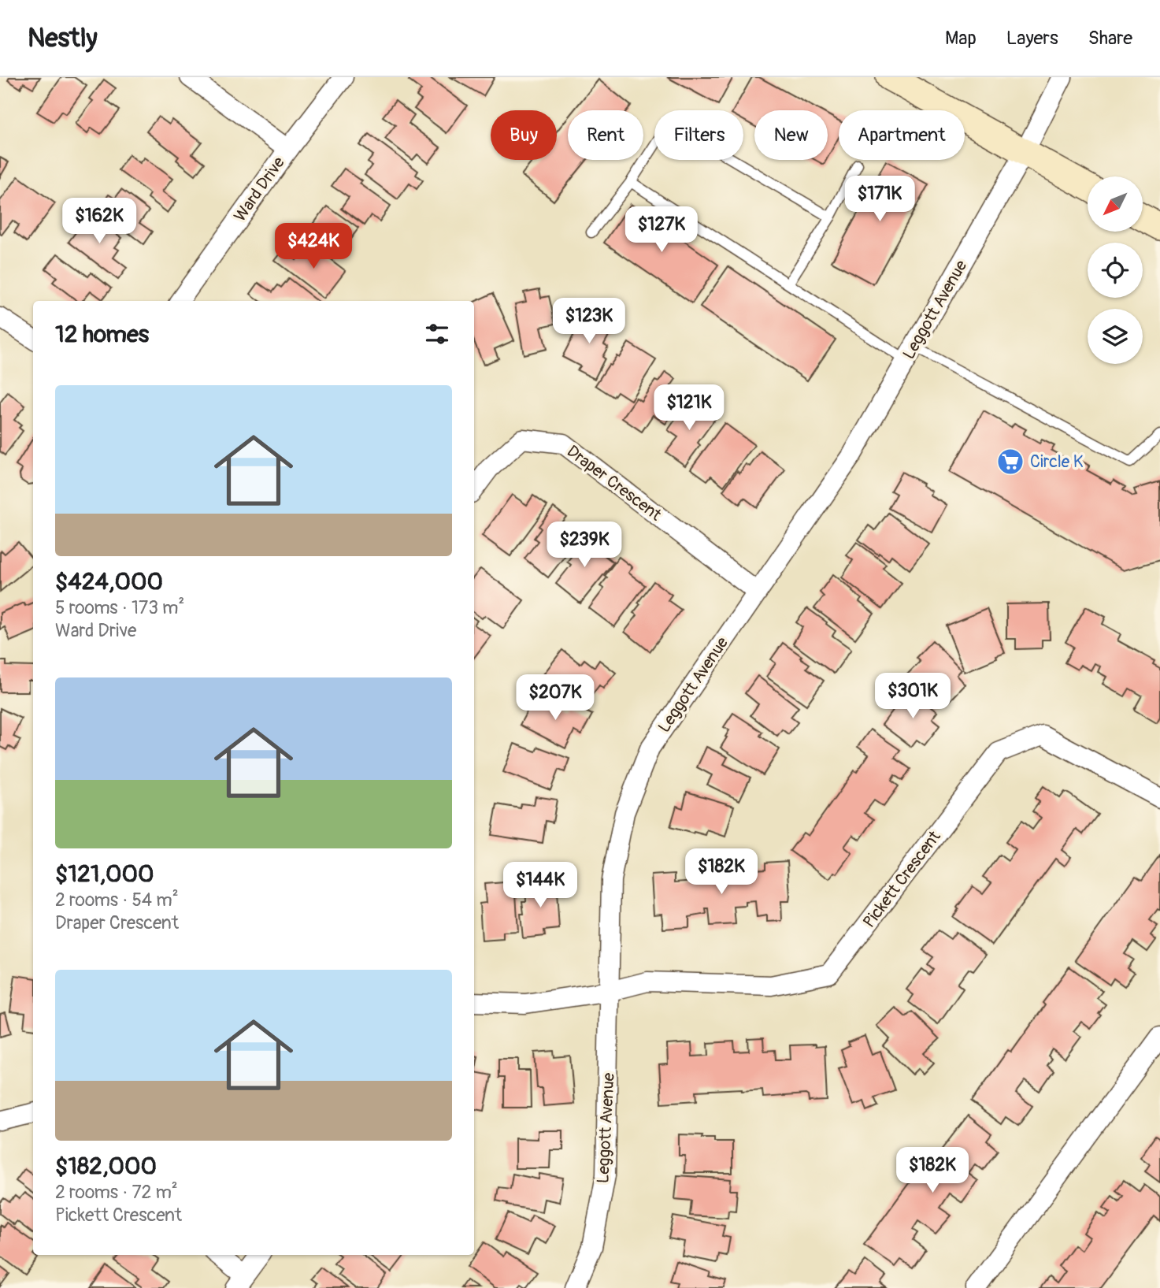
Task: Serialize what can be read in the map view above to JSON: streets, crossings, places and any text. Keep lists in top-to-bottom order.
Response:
{
  "streets": {
    "street": [
      "Ward Drive",
      "Leggott Avenue",
      "Draper Crescent",
      "Pickett Crescent"
    ]
  },
  "crossings": [
    ["Leggott Avenue", "Draper Crescent"],
    ["Leggott Avenue", "Pickett Crescent"]
  ],
  "places": {
    "supermarket": ["Circle K"]
  },
  "north": "bottom left",
  "page": {
    "header": "Nestly",
    "nav": ["Map", "Layers", "Share"],
    "chip": [
      "Buy",
      "Rent",
      "Filters",
      "New",
      "Apartment"
    ],
    "price": [
      "$171K",
      "$162K",
      "$127K",
      "$424K",
      "$123K",
      "$121K",
      "$239K",
      "$301K",
      "$207K",
      "$182K",
      "$144K",
      "$182K"
    ],
    "heading": "12 homes",
    "list": [
      {
        "name": "$424,000",
        "note": "5 rooms · 173 m² · Ward Drive"
      },
      {
        "name": "$121,000",
        "note": "2 rooms · 54 m² · Draper Crescent"
      },
      {
        "name": "$182,000",
        "note": "2 rooms · 72 m² · Pickett Crescent"
      }
    ]
  }
}
